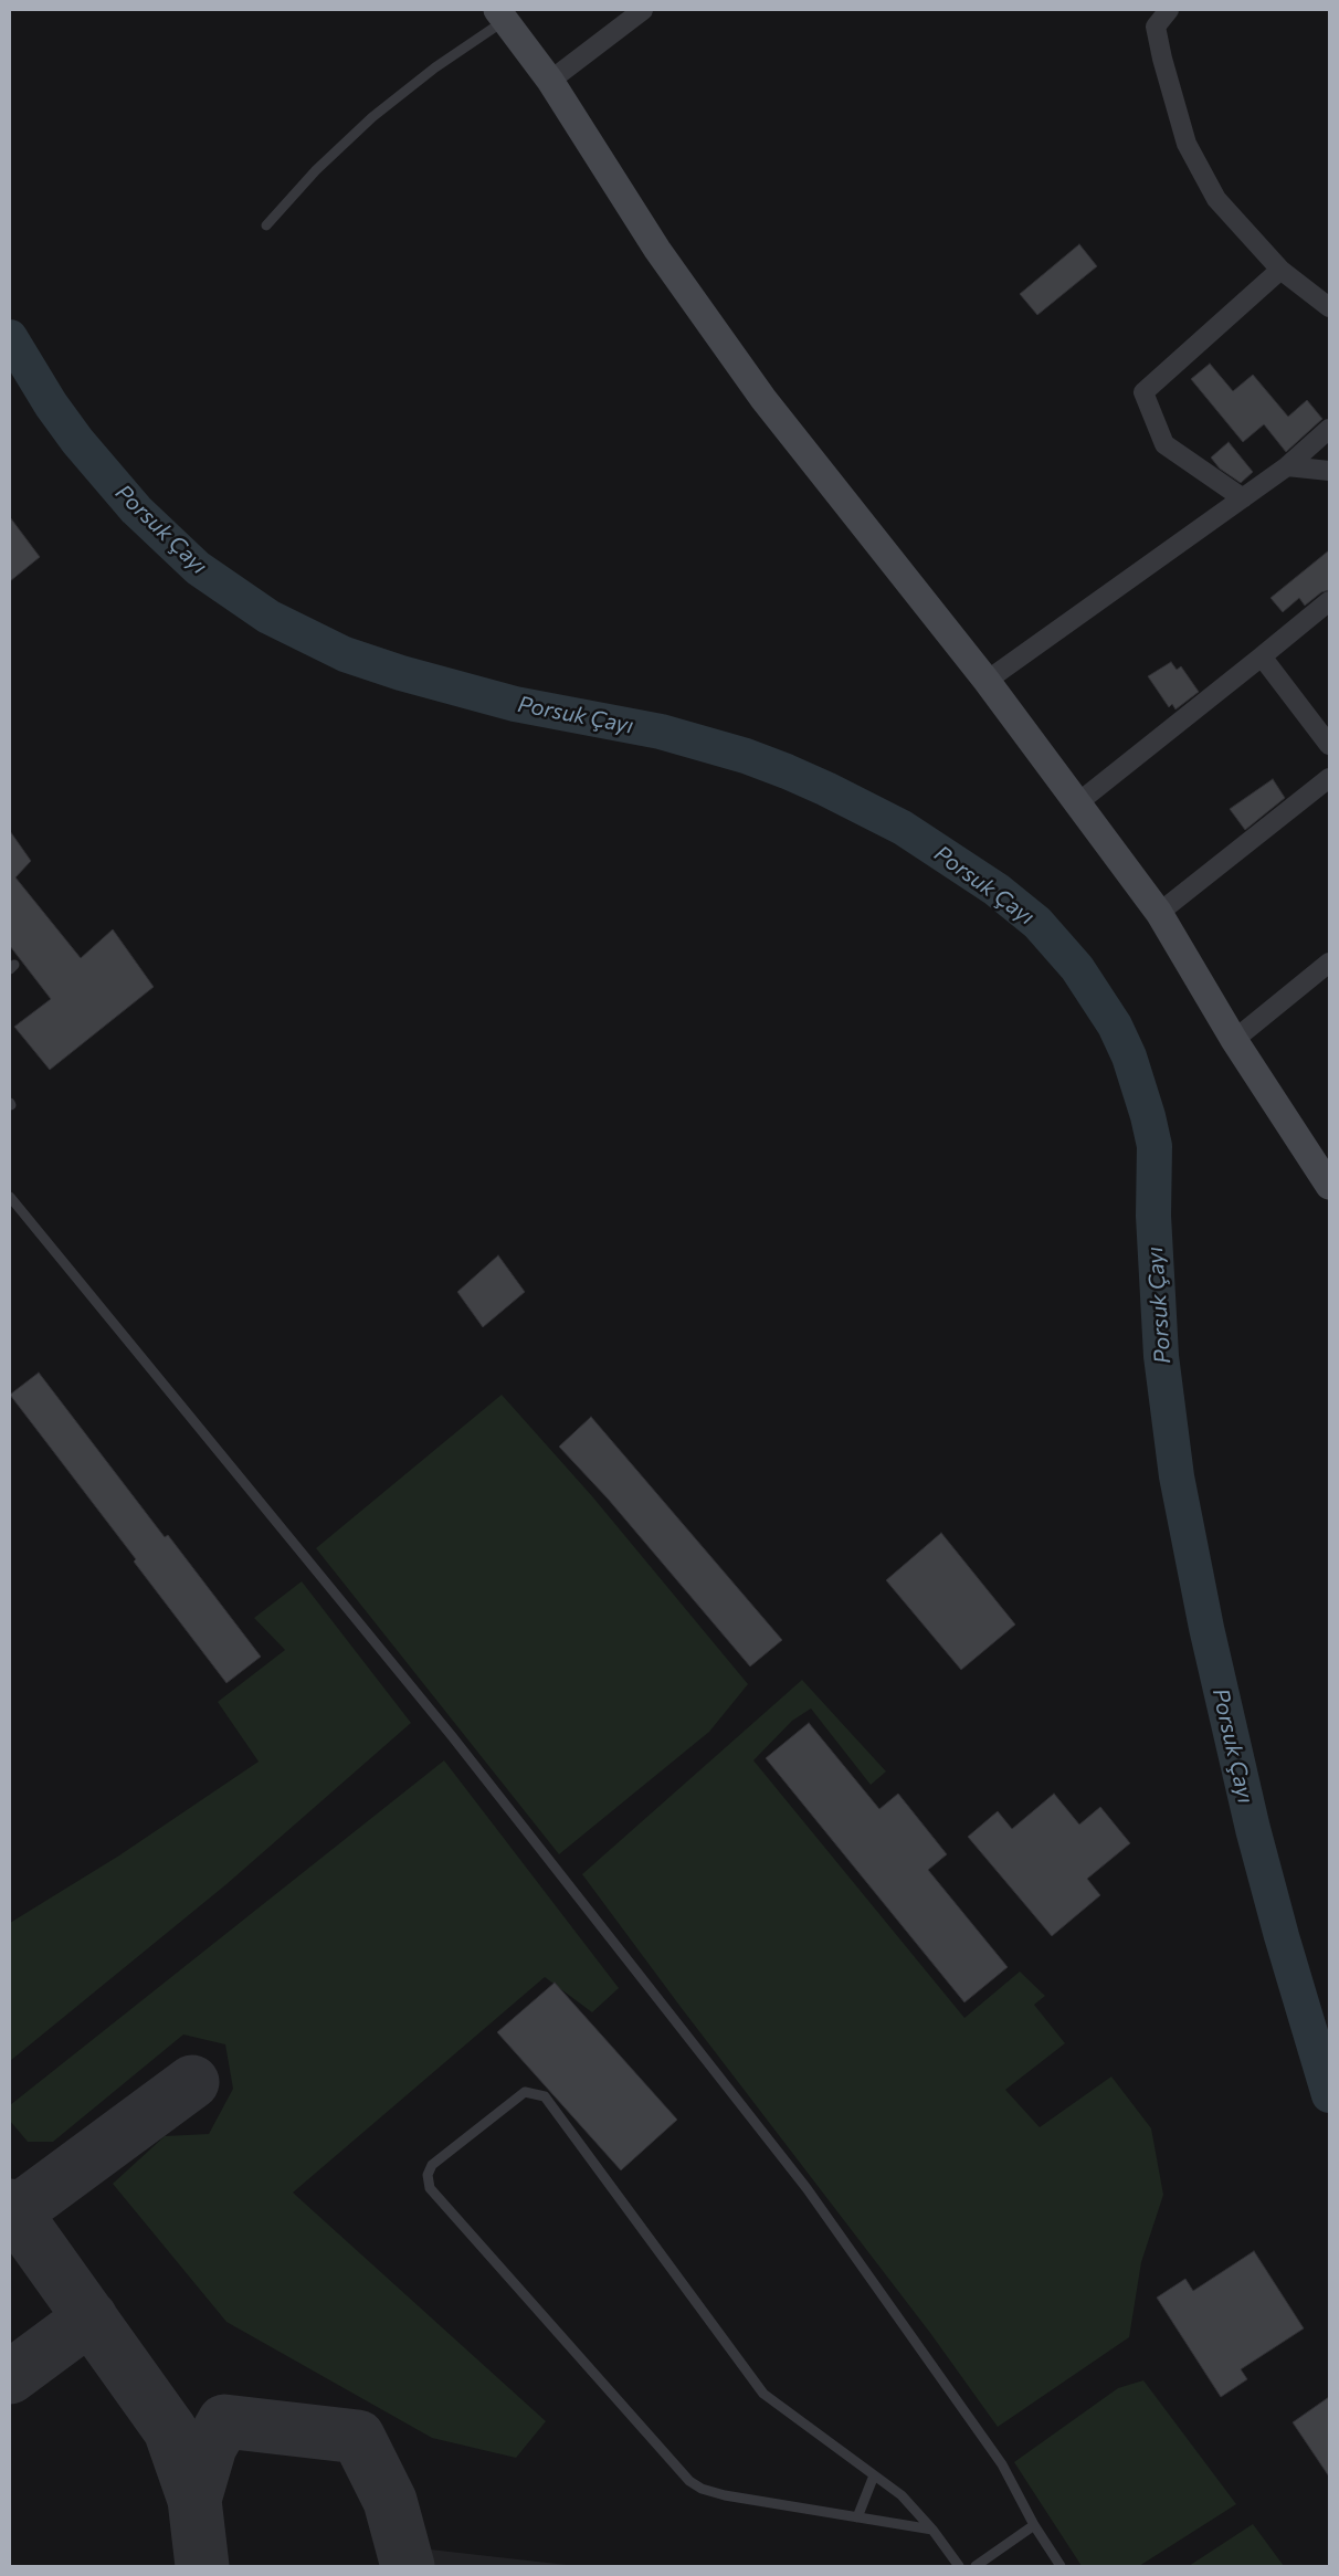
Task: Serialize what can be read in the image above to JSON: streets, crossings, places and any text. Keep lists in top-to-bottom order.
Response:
{
  "water": ["Porsuk Çayı"]
}
